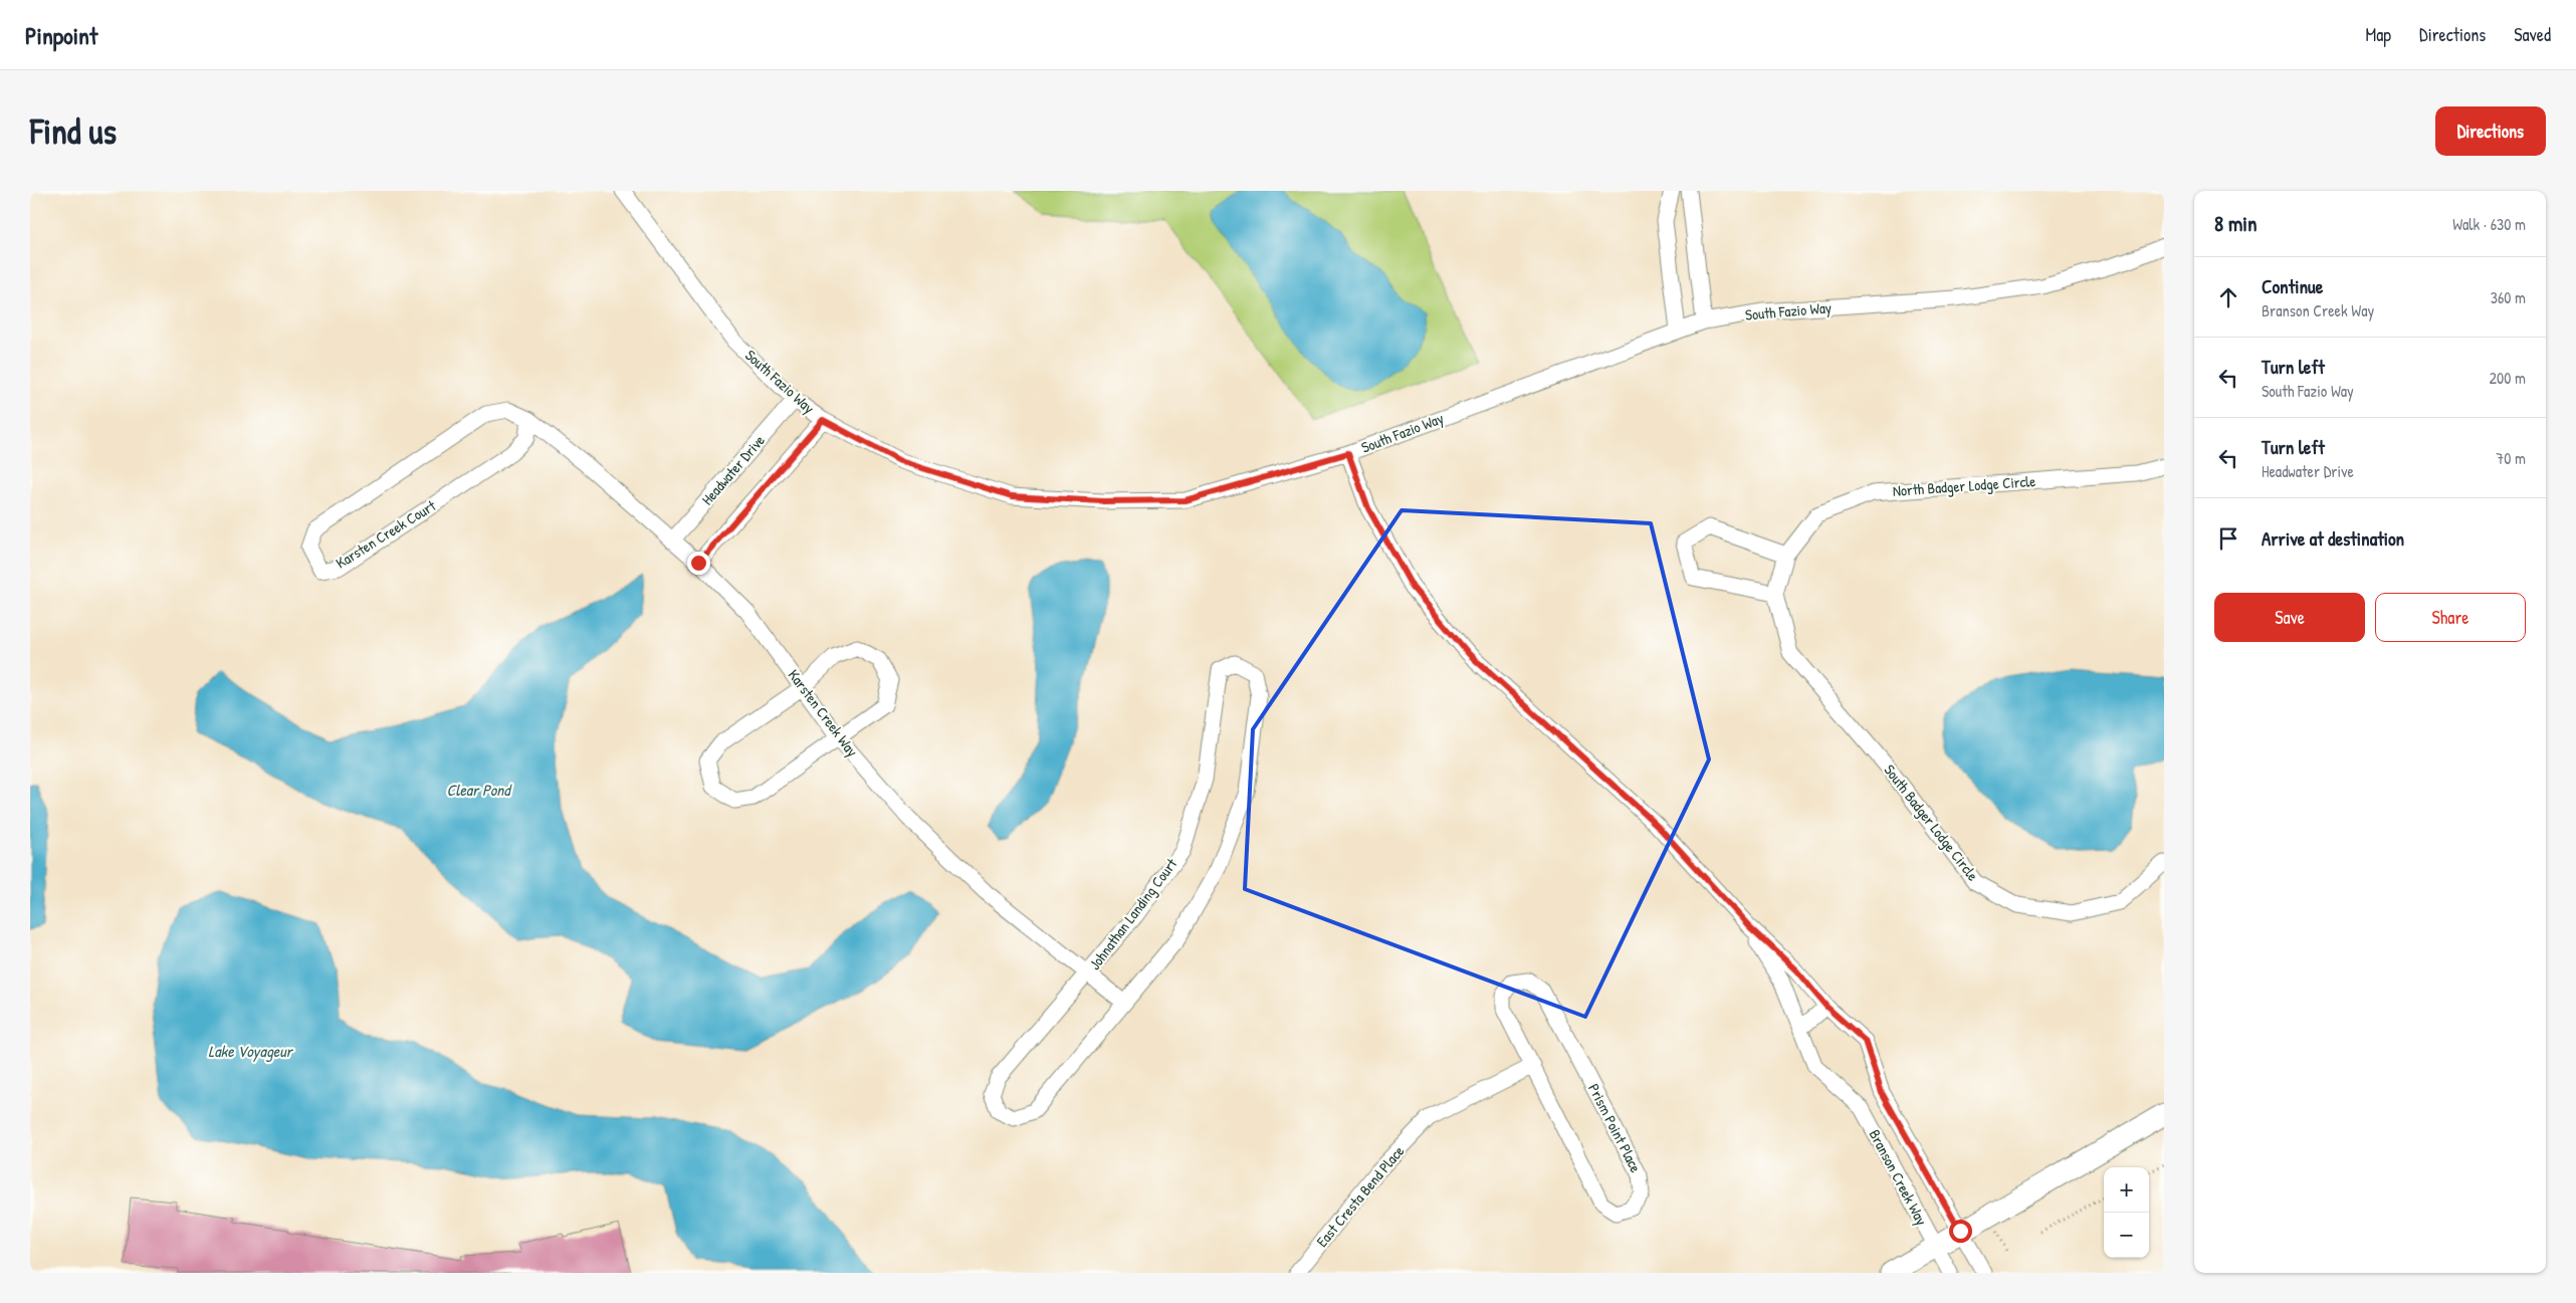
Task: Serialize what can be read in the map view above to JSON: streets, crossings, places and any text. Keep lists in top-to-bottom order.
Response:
{
  "streets": {
    "street": [
      "South Fazio Way",
      "Headwater Drive",
      "North Badger Lodge Circle",
      "Karsten Creek Court",
      "Karsten Creek Way",
      "South Badger Lodge Circle",
      "Johnathan Landing Court",
      "Prism Point Place",
      "Branson Creek Way",
      "East Cresta Bend Place"
    ]
  },
  "crossings": [
    ["South Fazio Way", "Headwater Drive"],
    ["South Fazio Way", "Branson Creek Way"],
    ["Headwater Drive", "Karsten Creek Way"],
    ["North Badger Lodge Circle", "South Badger Lodge Circle"],
    ["Karsten Creek Court", "Karsten Creek Way"],
    ["Karsten Creek Way", "Johnathan Landing Court"],
    ["Prism Point Place", "East Cresta Bend Place"]
  ],
  "water": ["Clear Pond", "Lake Voyageur"],
  "page": {
    "header": "Pinpoint",
    "nav": ["Map", "Directions", "Saved"],
    "buttons": [
      "Directions",
      ["Save", "Share"]
    ],
    "title": "Find us",
    "heading": ["8 min", "Walk · 630 m"],
    "list": [
      ["Continue", "Branson Creek Way", "360 m"],
      ["Turn left", "South Fazio Way", "200 m"],
      ["Turn left", "Headwater Drive", "70 m"],
      "Arrive at destination"
    ],
    "map_buttons": ["+", "−"]
  }
}
